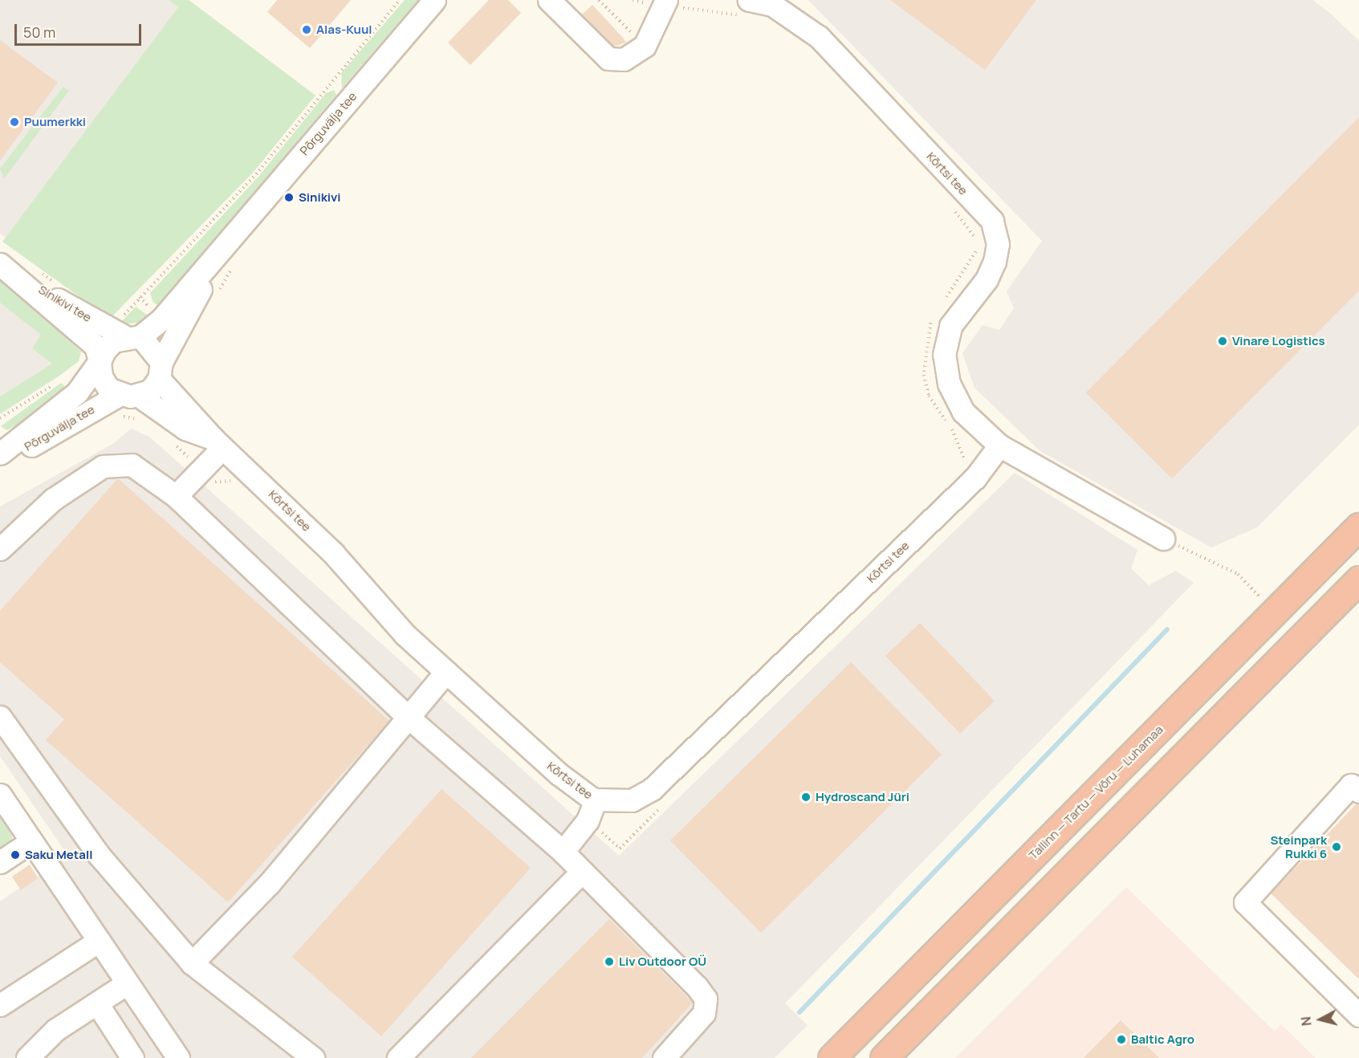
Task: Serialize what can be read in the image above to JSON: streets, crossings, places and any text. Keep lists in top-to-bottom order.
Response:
{
  "streets": {
    "highway": ["Tallinn — Tartu — Võru — Luhamaa"],
    "street": ["Põrguvälja tee", "Kõrtsi tee", "Sinikivi tee"]
  },
  "crossings": [
    ["Põrguvälja tee", "Kõrtsi tee"],
    ["Põrguvälja tee", "Sinikivi tee"],
    ["Kõrtsi tee", "Sinikivi tee"]
  ],
  "places": [
    "Alas-Kuul",
    "Puumerkki",
    "Sinikivi",
    "Vinare Logistics",
    "Hydroscand Jüri",
    "Steinpark Rukki 6",
    "Saku Metall",
    "Liv Outdoor OÜ",
    "Baltic Agro"
  ],
  "scale_bar": "50 m",
  "north": "left"
}
